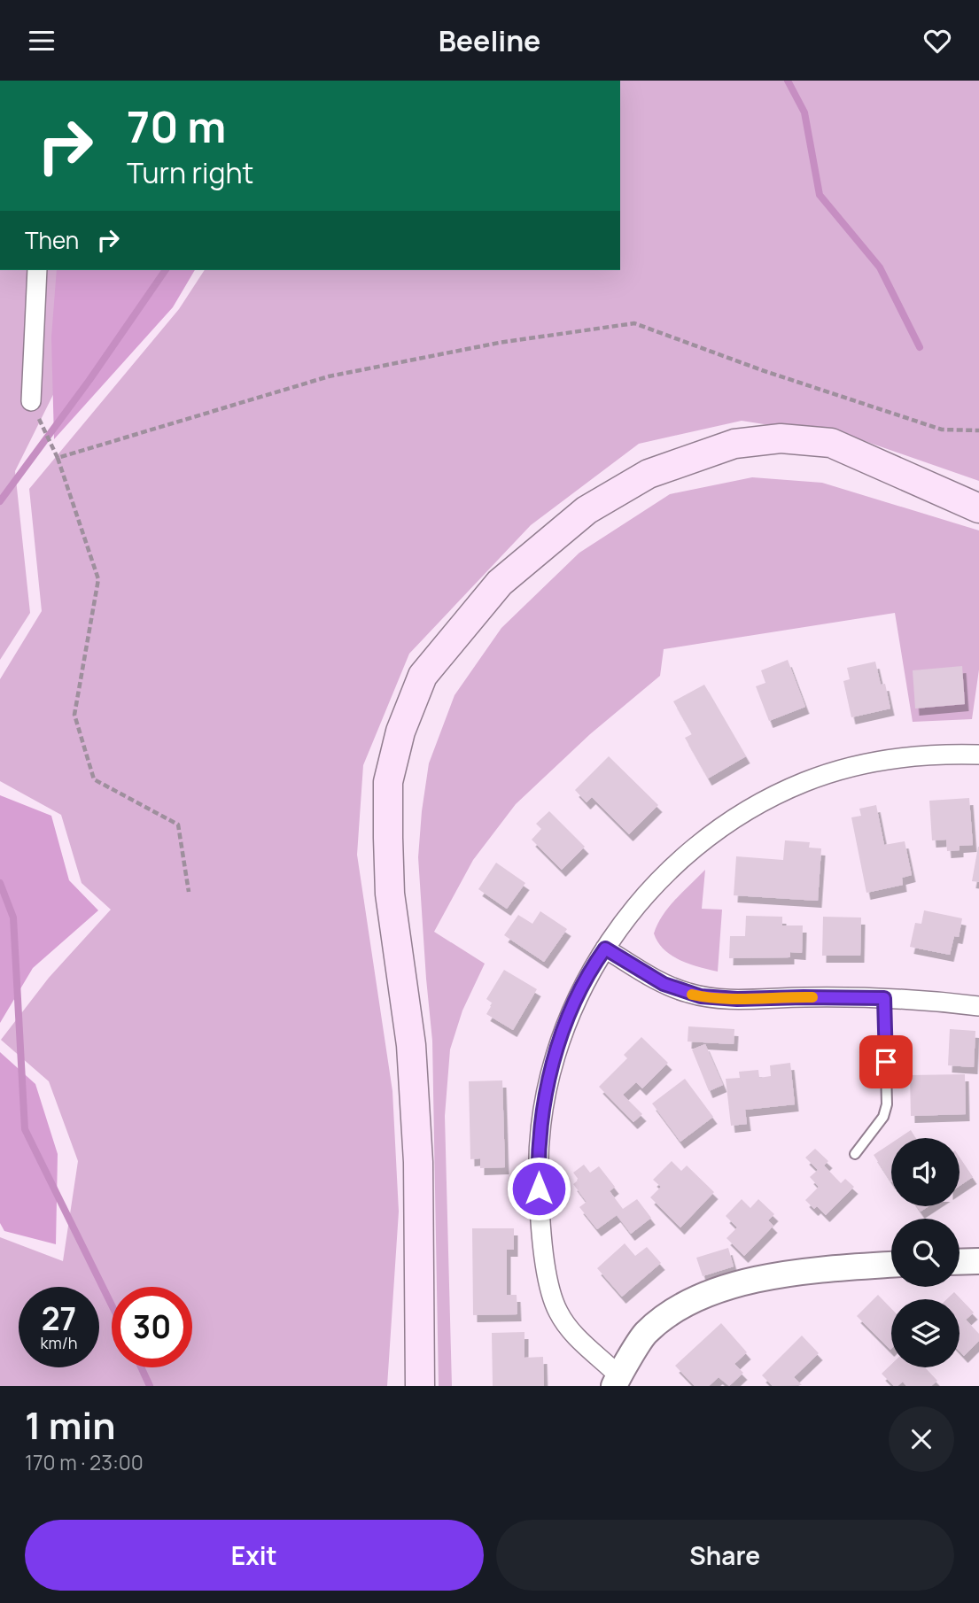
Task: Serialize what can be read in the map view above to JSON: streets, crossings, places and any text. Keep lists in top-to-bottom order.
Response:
{
  "page": {
    "header": "Beeline",
    "turn": ["70 m", "Turn right"],
    "then": "Then",
    "speed": "27 km/h",
    "limit": "30",
    "heading": ["1 min", "170 m · 23:00"],
    "buttons": ["Exit", "Share"]
  }
}
